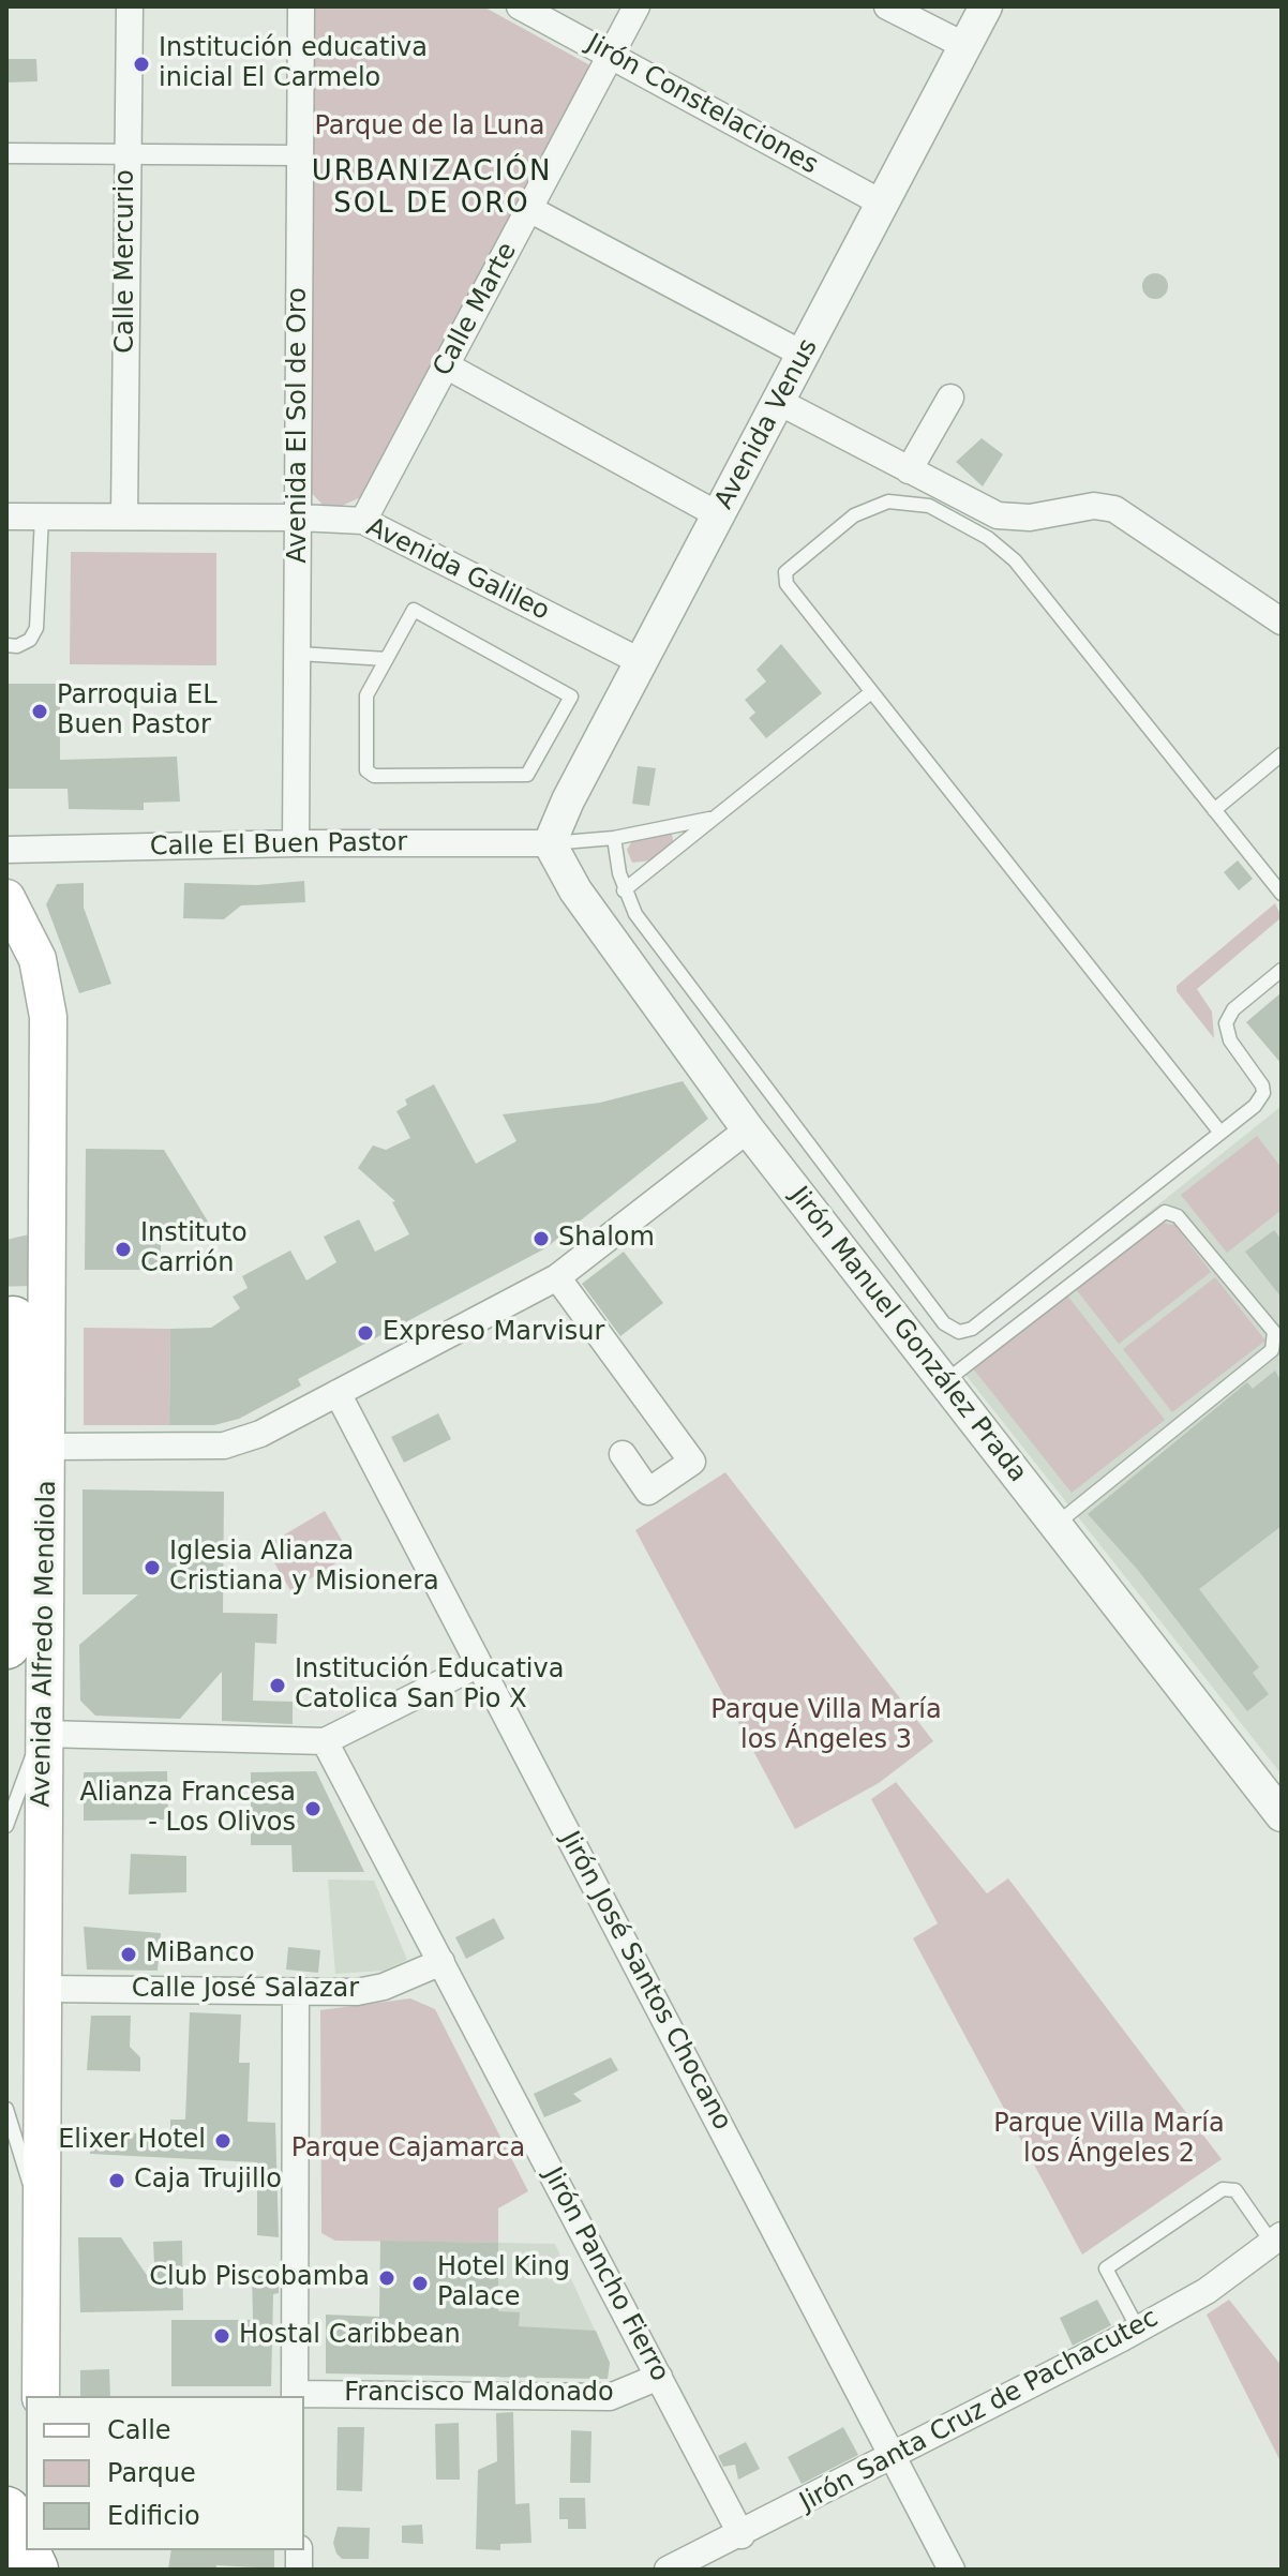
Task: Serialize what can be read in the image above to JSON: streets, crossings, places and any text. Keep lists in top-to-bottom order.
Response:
{
  "streets": {
    "main road": ["Avenida Alfredo Mendiola"],
    "street": [
      "Jirón Constelaciones",
      "Calle Mercurio",
      "Calle Marte",
      "Avenida Venus",
      "Avenida El Sol de Oro",
      "Avenida Galileo",
      "Calle El Buen Pastor",
      "Jirón Manuel González Prada",
      "Jirón José Santos Chocano",
      "Calle José Salazar",
      "Jirón Pancho Fierro",
      "Francisco Maldonado",
      "Jirón Santa Cruz de Pachacutec"
    ]
  },
  "crossings": [
    ["Jirón Constelaciones", "Calle Marte"],
    ["Jirón Constelaciones", "Avenida Venus"],
    ["Calle Mercurio", "Avenida Galileo"],
    ["Calle Marte", "Avenida Galileo"],
    ["Avenida Venus", "Avenida Galileo"],
    ["Avenida Venus", "Calle El Buen Pastor"],
    ["Avenida Venus", "Jirón Manuel González Prada"],
    ["Avenida El Sol de Oro", "Avenida Galileo"],
    ["Avenida El Sol de Oro", "Calle El Buen Pastor"],
    ["Calle El Buen Pastor", "Jirón Manuel González Prada"],
    ["Avenida Alfredo Mendiola", "Calle José Salazar"],
    ["Jirón José Santos Chocano", "Jirón Santa Cruz de Pachacutec"],
    ["Calle José Salazar", "Jirón Pancho Fierro"],
    ["Jirón Pancho Fierro", "Francisco Maldonado"],
    ["Jirón Pancho Fierro", "Jirón Santa Cruz de Pachacutec"]
  ],
  "districts": ["URBANIZACIÓN SOL DE ORO"],
  "parks": [
    "Parque de la Luna",
    "Parque Villa María los Ángeles 3",
    "Parque Villa María los Ángeles 2",
    "Parque Cajamarca"
  ],
  "places": [
    "Institución educativa inicial El Carmelo",
    "Parroquia EL Buen Pastor",
    "Shalom",
    "Instituto Carrión",
    "Expreso Marvisur",
    "Iglesia Alianza Cristiana y Misionera",
    "Institución Educativa Catolica San Pio X",
    "Alianza Francesa - Los Olivos",
    "MiBanco",
    "Elixer Hotel",
    "Caja Trujillo",
    "Club Piscobamba",
    "Hotel King Palace",
    "Hostal Caribbean"
  ],
  "legend": ["Calle", "Parque", "Edificio"]
}
